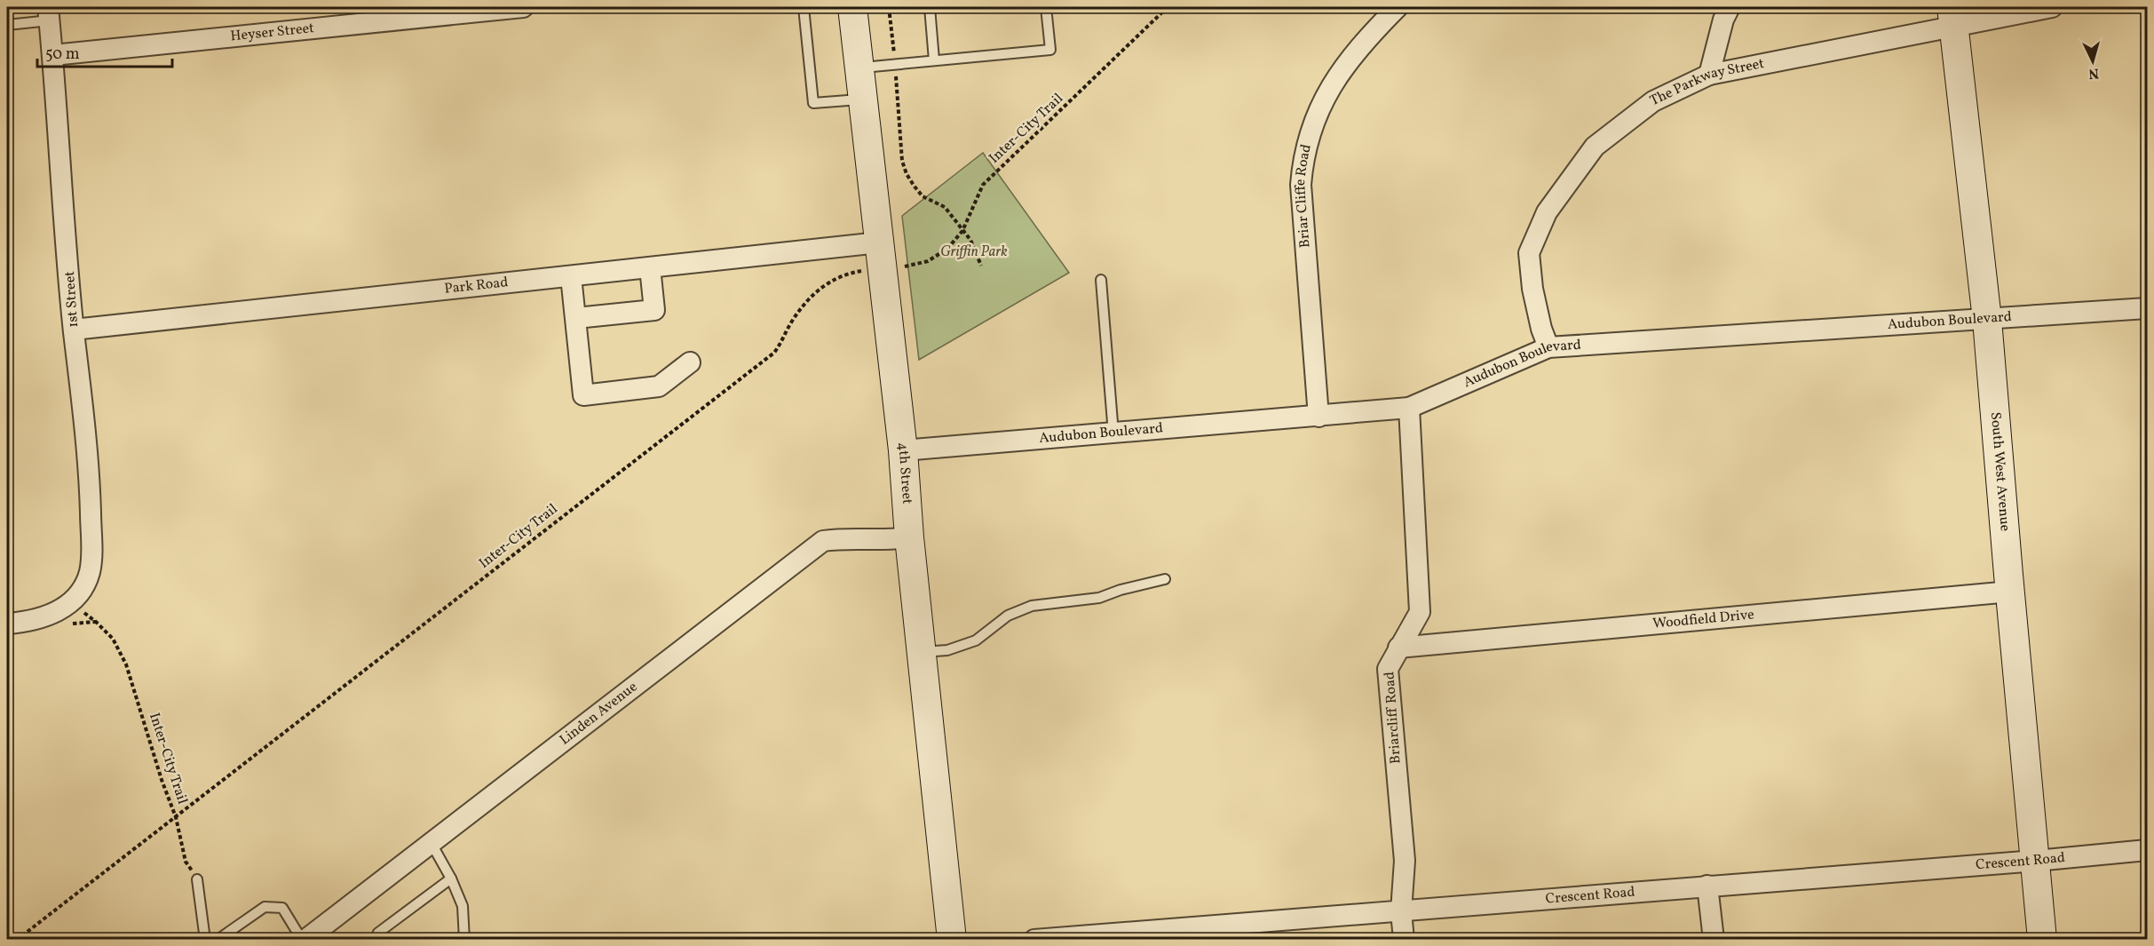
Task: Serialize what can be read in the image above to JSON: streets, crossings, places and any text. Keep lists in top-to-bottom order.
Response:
{
  "streets": {
    "street": [
      "Heyser Street",
      "The Parkway Street",
      "Briar Cliffe Road",
      "Park Road",
      "1st Street",
      "Audubon Boulevard",
      "4th Street",
      "South West Avenue",
      "Woodfield Drive",
      "Linden Avenue",
      "Briarcliff Road",
      "Crescent Road"
    ],
    "path": ["Inter-City Trail"]
  },
  "crossings": [
    ["Heyser Street", "1st Street"],
    ["The Parkway Street", "Audubon Boulevard"],
    ["The Parkway Street", "South West Avenue"],
    ["Inter-City Trail", "1st Street"],
    ["Briar Cliffe Road", "Audubon Boulevard"],
    ["Park Road", "1st Street"],
    ["Park Road", "4th Street"],
    ["Audubon Boulevard", "4th Street"],
    ["Audubon Boulevard", "South West Avenue"],
    ["Audubon Boulevard", "Briarcliff Road"],
    ["4th Street", "Linden Avenue"],
    ["South West Avenue", "Woodfield Drive"],
    ["South West Avenue", "Crescent Road"],
    ["Woodfield Drive", "Briarcliff Road"],
    ["Briarcliff Road", "Crescent Road"]
  ],
  "parks": ["Griffin Park"],
  "scale_bar": "50 m",
  "north": "bottom"
}
